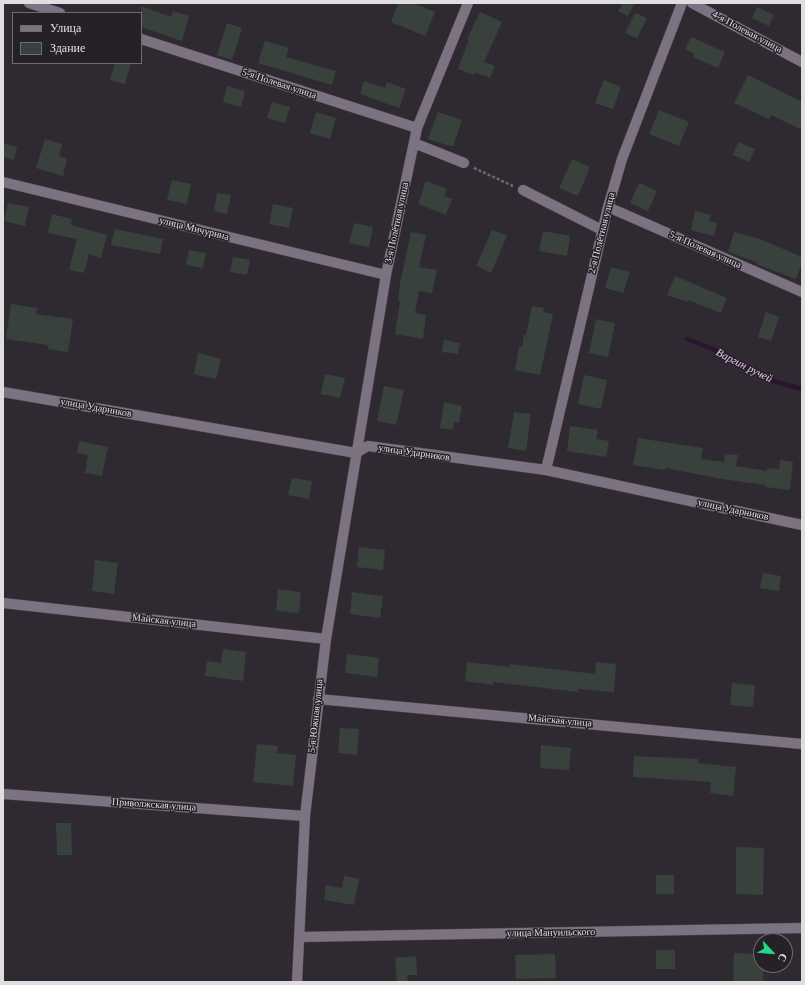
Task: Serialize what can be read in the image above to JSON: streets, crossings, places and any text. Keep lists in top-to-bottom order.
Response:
{
  "streets": {
    "street": [
      "4-я Полевая улица",
      "5-я Полевая улица",
      "3-я Полётная улица",
      "улица Мичурина",
      "2-я Полётная улица",
      "улица Ударников",
      "Майская улица",
      "5-я Южная улица",
      "Приволжская улица",
      "улица Мануильского"
    ]
  },
  "crossings": [
    ["5-я Полевая улица", "3-я Полётная улица"],
    ["5-я Полевая улица", "2-я Полётная улица"],
    ["3-я Полётная улица", "улица Мичурина"],
    ["3-я Полётная улица", "улица Ударников"],
    ["3-я Полётная улица", "5-я Южная улица"],
    ["2-я Полётная улица", "улица Ударников"],
    ["улица Ударников", "5-я Южная улица"],
    ["Майская улица", "5-я Южная улица"],
    ["5-я Южная улица", "Приволжская улица"],
    ["5-я Южная улица", "улица Мануильского"]
  ],
  "water": ["Варгин ручей"],
  "legend": ["Улица", "Здание"],
  "north": "bottom right"
}
